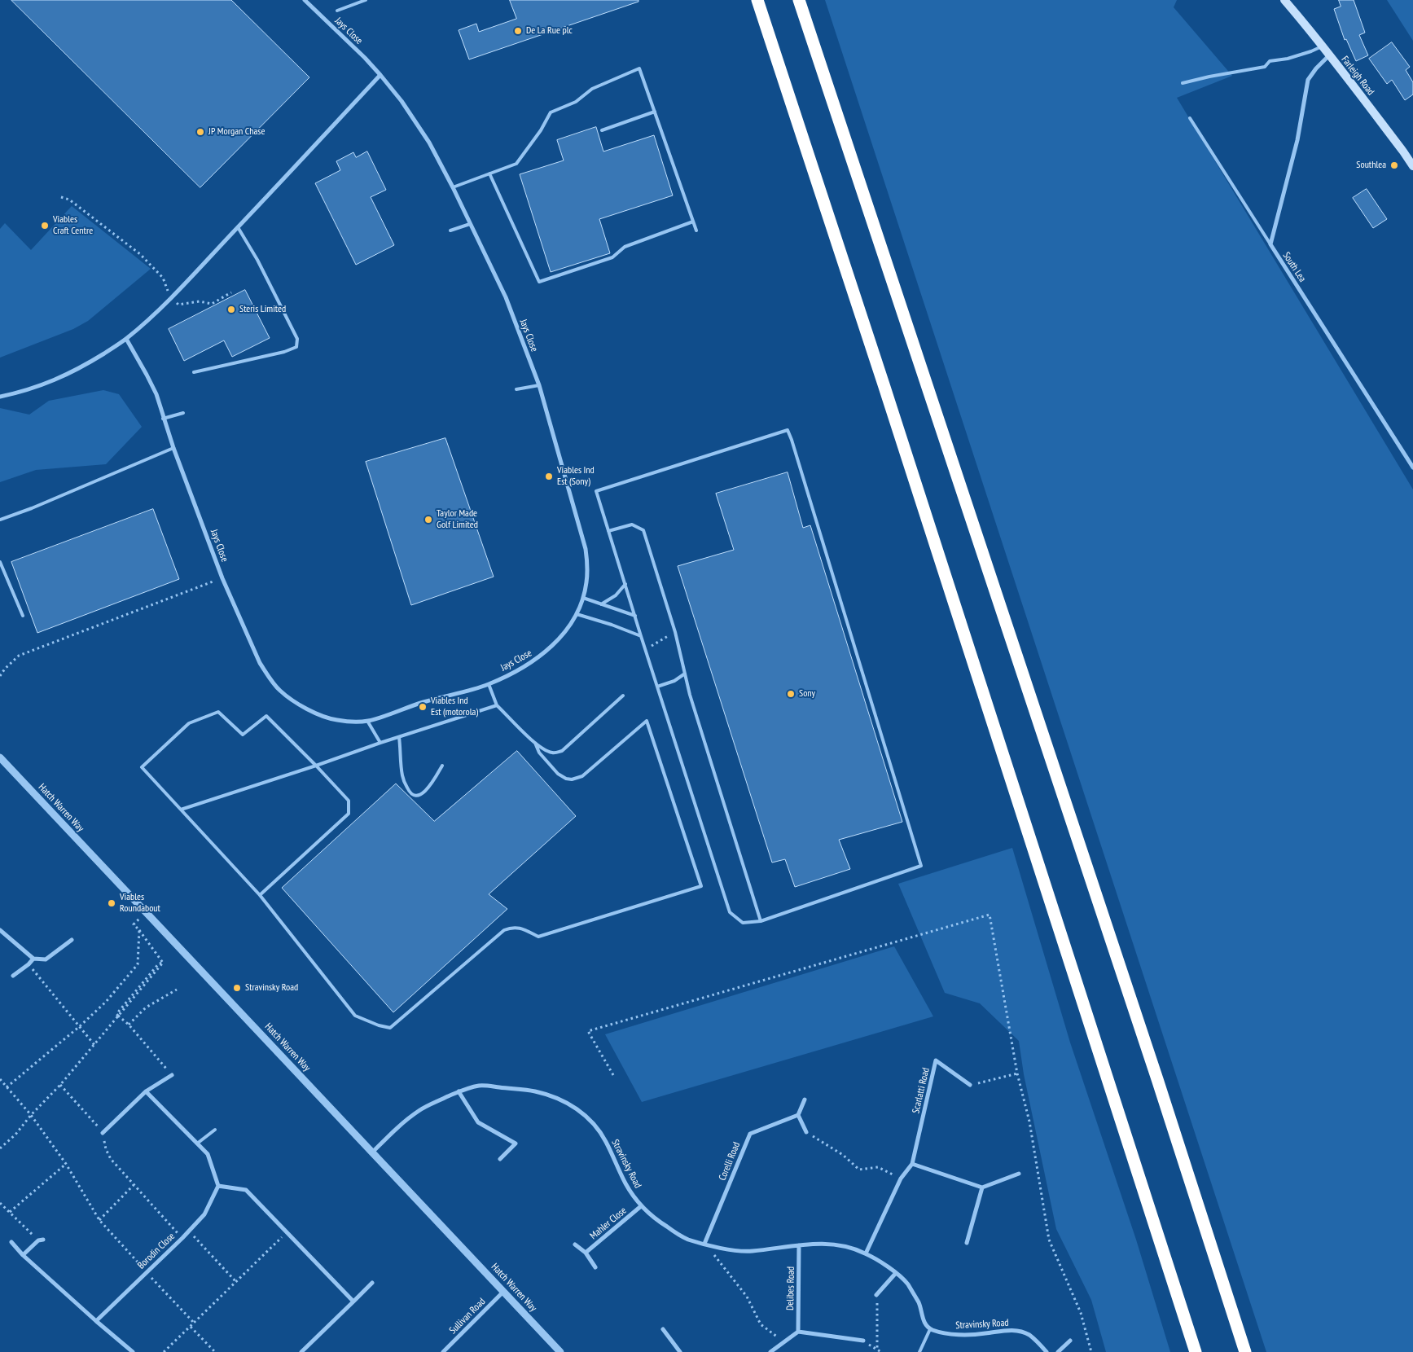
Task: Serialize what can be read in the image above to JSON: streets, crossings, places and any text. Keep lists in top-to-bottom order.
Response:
{
  "streets": {
    "main road": ["Farleigh Road"],
    "street": [
      "Jays Close",
      "South Lea",
      "Hatch Warren Way",
      "Scarlatti Road",
      "Corelli Road",
      "Stravinsky Road",
      "Mahler Close",
      "Borodin Close",
      "Delibes Road",
      "Sullivan Road"
    ]
  },
  "crossings": [
    ["Farleigh Road", "South Lea"],
    ["Hatch Warren Way", "Stravinsky Road"],
    ["Hatch Warren Way", "Sullivan Road"],
    ["Scarlatti Road", "Stravinsky Road"],
    ["Corelli Road", "Stravinsky Road"],
    ["Stravinsky Road", "Mahler Close"],
    ["Stravinsky Road", "Delibes Road"]
  ],
  "places": [
    "De La Rue plc",
    "JP Morgan Chase",
    "Southlea",
    "Viables Craft Centre",
    "Steris Limited",
    "Viables Ind Est (Sony)",
    "Taylor Made Golf Limited",
    "Sony",
    "Viables Ind Est (motorola)",
    "Viables Roundabout",
    "Stravinsky Road"
  ]
}
